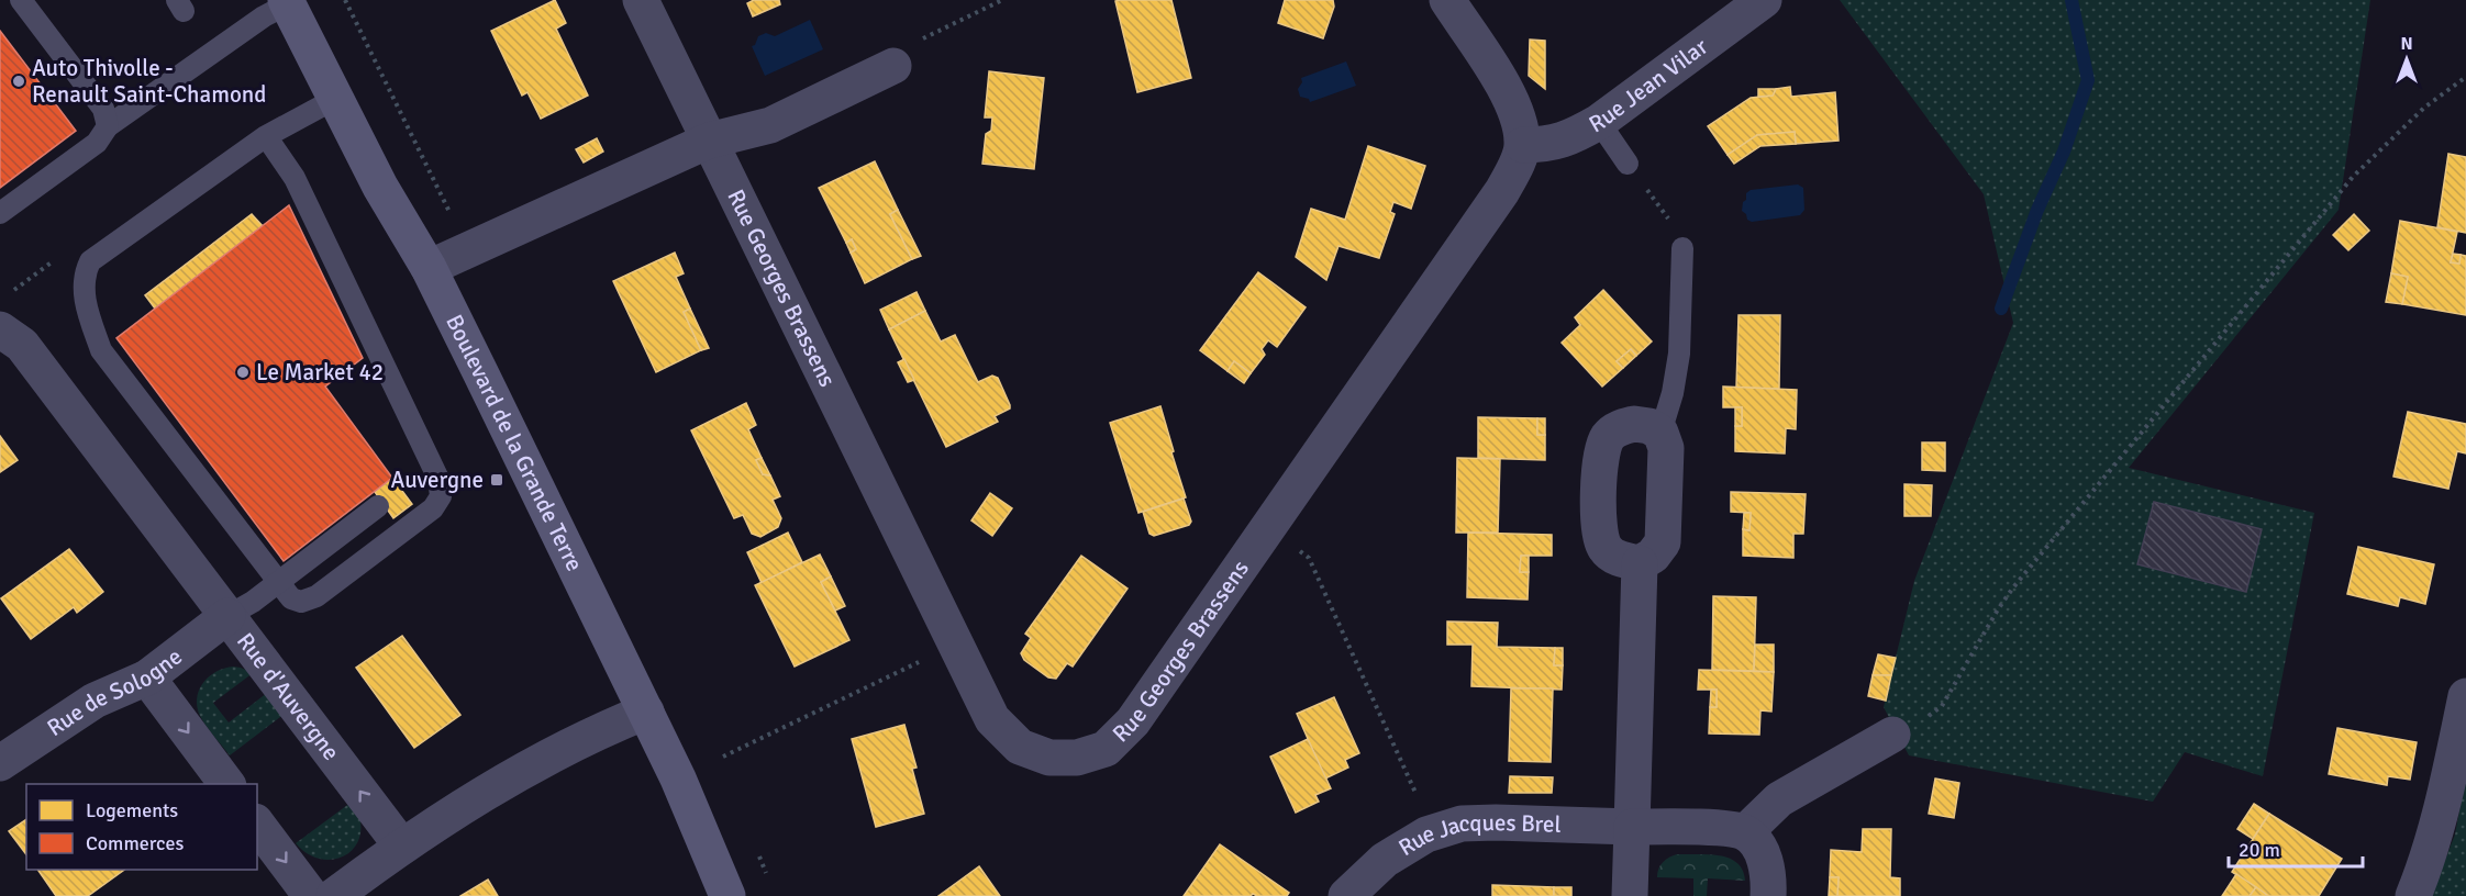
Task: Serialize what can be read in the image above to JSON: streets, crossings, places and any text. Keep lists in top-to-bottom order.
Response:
{
  "streets": {
    "street": [
      "Rue Jean Vilar",
      "Rue Georges Brassens",
      "Boulevard de la Grande Terre",
      "Rue de Sologne",
      "Rue d'Auvergne",
      "Rue Jacques Brel"
    ]
  },
  "crossings": [
    ["Rue Jean Vilar", "Rue Georges Brassens"],
    ["Rue de Sologne", "Rue d'Auvergne"]
  ],
  "places": {
    "other": ["Auto Thivolle - Renault Saint-Chamond", "Le Market 42"],
    "transit": ["Auvergne"]
  },
  "legend": ["Logements", "Commerces"],
  "scale_bar": "20 m",
  "north": "top"
}
